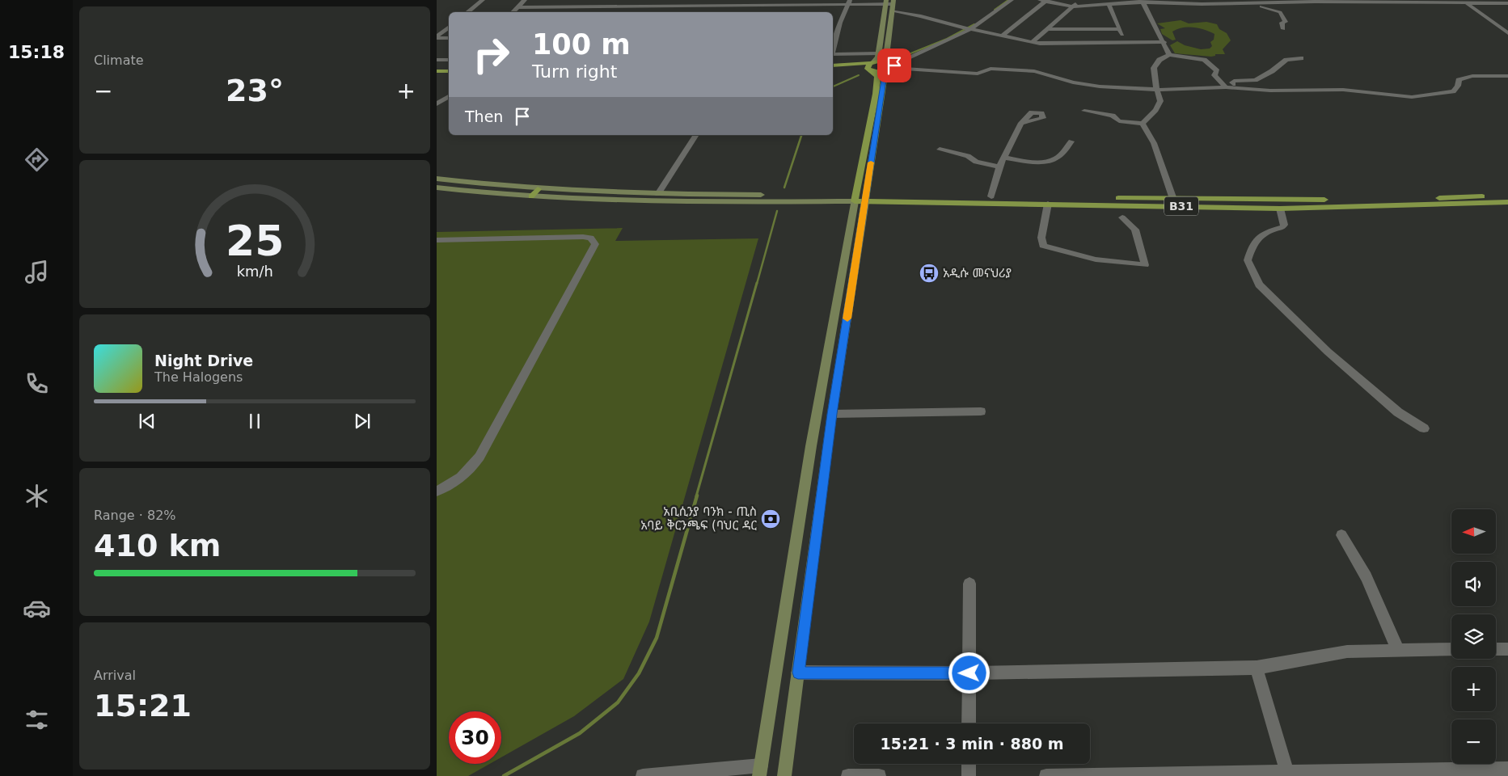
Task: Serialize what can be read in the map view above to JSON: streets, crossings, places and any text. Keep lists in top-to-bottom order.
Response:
{
  "streets": {
    "main road": ["B31"]
  },
  "places": {
    "bus stop": ["አዲሱ መናህሪያ"],
    "bank": ["አቢሲንያ ባንክ - ጢስ አባይ ቅርንጫፍ (ባህር ዳር"]
  },
  "north": "left",
  "page": {
    "tabs": "15:18",
    "tile": [
      "Climate",
      ["Range · 82%", "410 km"],
      ["Arrival", "15:21"]
    ],
    "turn": ["100 m", "Turn right"],
    "heat": ["−", "23°", "+"],
    "then": "Then",
    "song": ["Night Drive", "The Halogens"],
    "map_buttons": ["+", "−"],
    "limit": "30",
    "trip": "15:21 · 3 min · 880 m",
    "gauge": ["25", "km/h"]
  }
}
